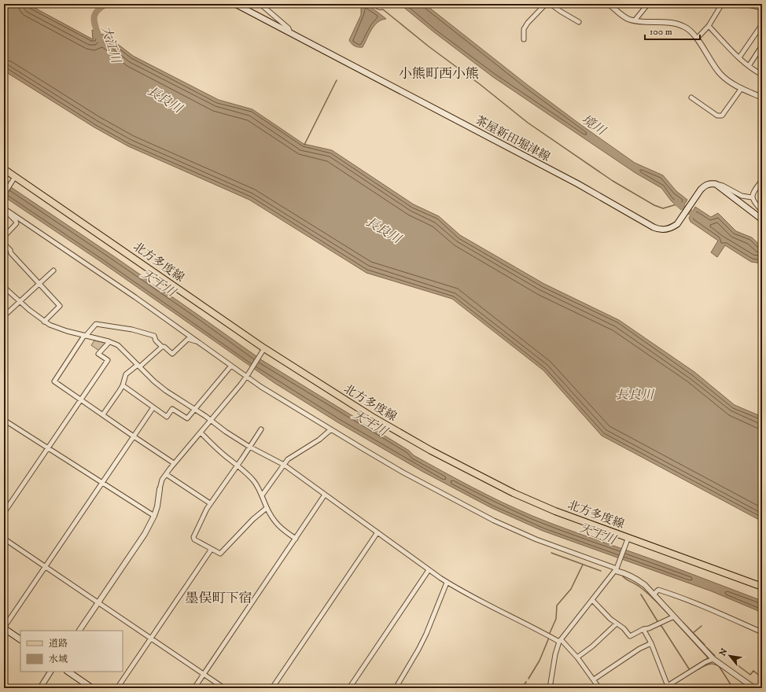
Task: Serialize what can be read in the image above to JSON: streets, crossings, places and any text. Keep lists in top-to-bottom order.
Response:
{
  "streets": {
    "main road": ["茶屋新田堀津線", "北方多度線"]
  },
  "districts": ["小熊町西小熊", "墨俣町下宿"],
  "water": [
    "大江川",
    "長良川",
    "境川",
    "天王川"
  ],
  "legend": ["道路", "水域"],
  "scale_bar": "100 m",
  "north": "top left"
}
